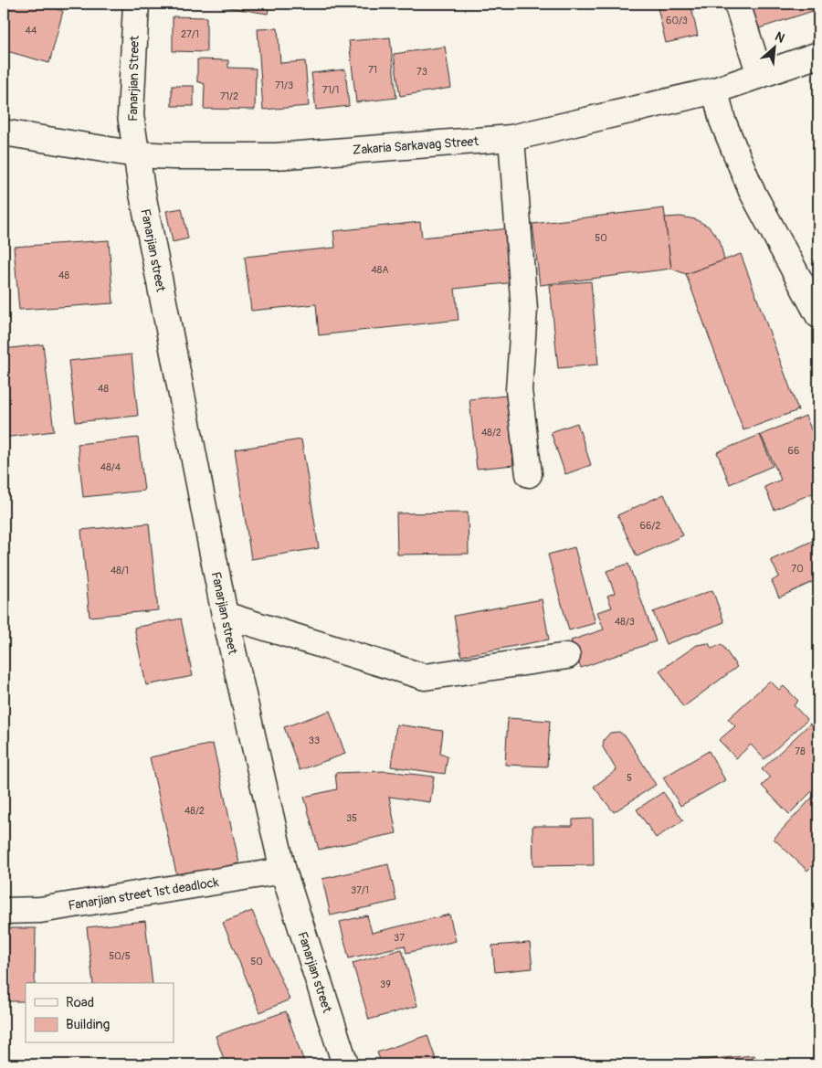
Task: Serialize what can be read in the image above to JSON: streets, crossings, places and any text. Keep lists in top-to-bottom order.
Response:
{
  "streets": {
    "street": [
      "Fanarjian Street",
      "Zakaria Sarkavag Street",
      "Fanarjian street",
      "Fanarjian street 1st deadlock"
    ]
  },
  "crossings": [
    ["Fanarjian Street", "Zakaria Sarkavag Street"],
    ["Fanarjian Street", "Fanarjian street"],
    ["Zakaria Sarkavag Street", "Fanarjian street"],
    ["Fanarjian street", "Fanarjian street 1st deadlock"]
  ],
  "house_numbers": [
    "60/3",
    "44",
    "27/1",
    "71",
    "73",
    "71/3",
    "71/1",
    "71/2",
    "50",
    "48A",
    "48",
    "48",
    "48/2",
    "66",
    "48/4",
    "66/2",
    "70",
    "48/1",
    "48/3",
    "33",
    "78",
    "5",
    "48/2",
    "35",
    "37/1",
    "37",
    "50/5",
    "50",
    "39"
  ],
  "legend": ["Road", "Building"],
  "north": "top right"
}
